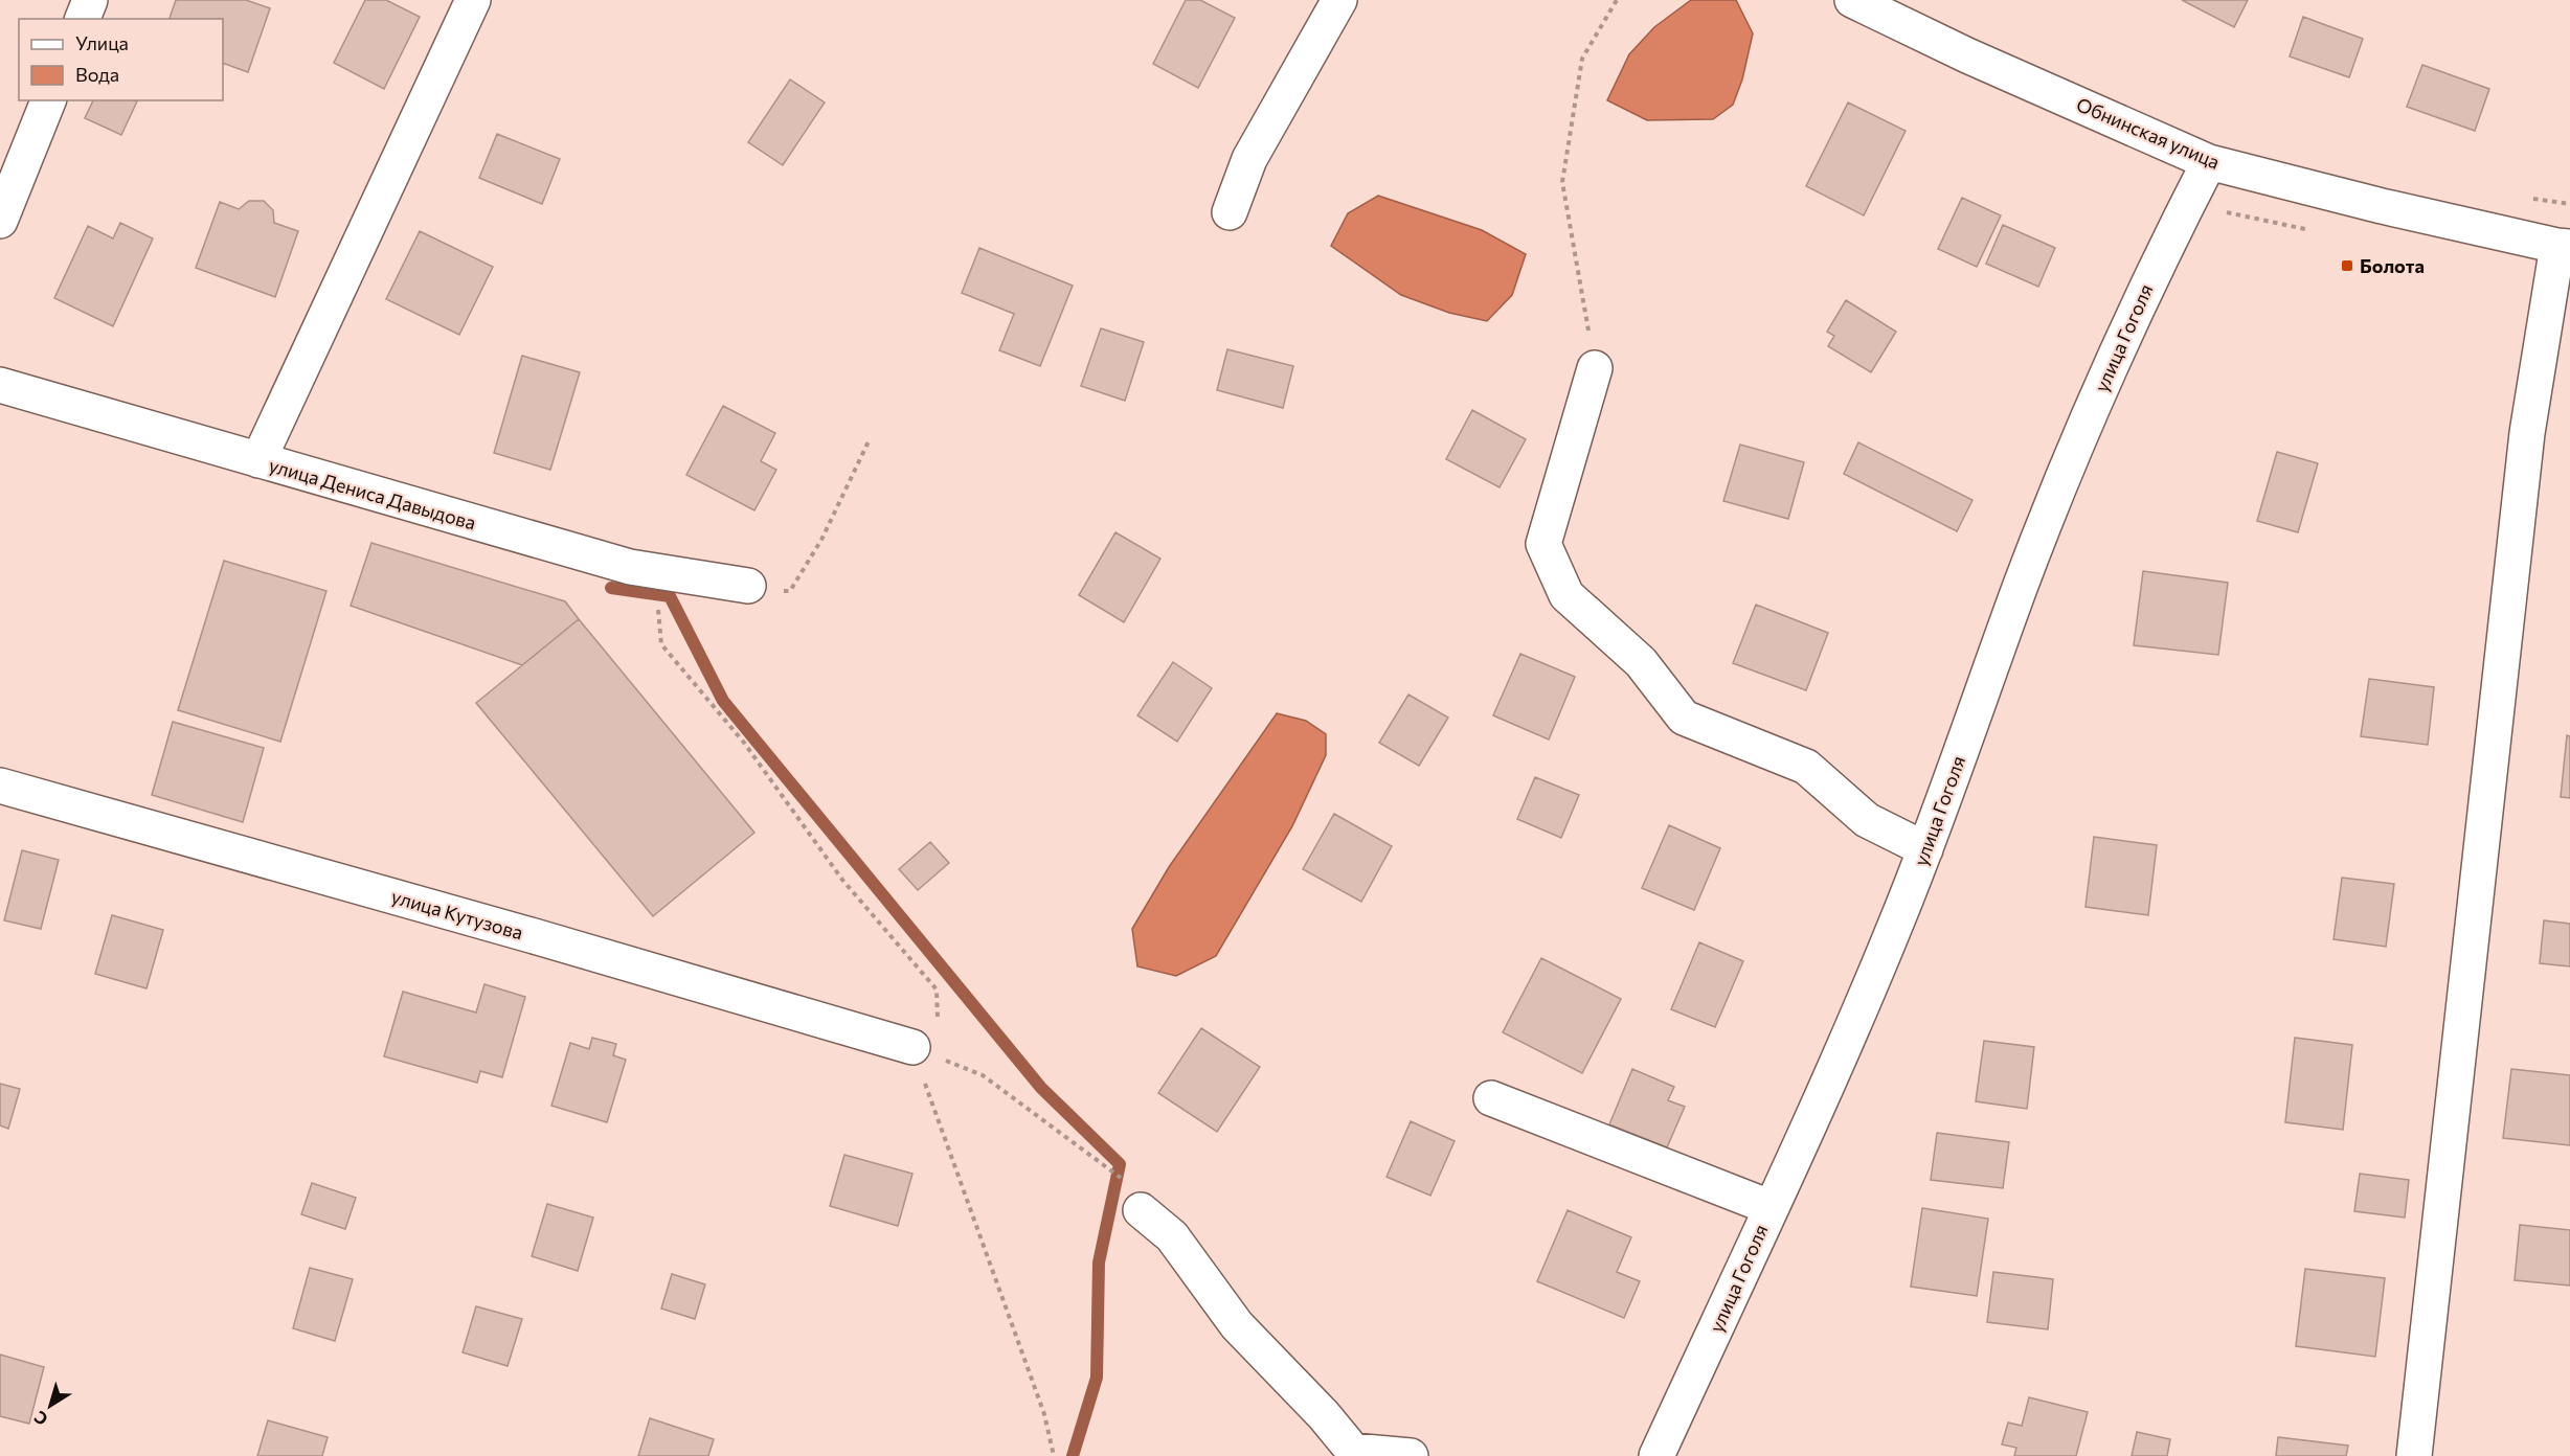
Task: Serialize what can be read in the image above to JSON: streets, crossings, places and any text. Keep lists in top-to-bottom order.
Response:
{
  "streets": {
    "street": [
      "Обнинская улица",
      "улица Гоголя",
      "улица Дениса Давыдова",
      "улица Кутузова"
    ]
  },
  "crossings": [
    ["Обнинская улица", "улица Гоголя"]
  ],
  "places": {
    "transit": ["Болота"]
  },
  "legend": ["Улица", "Вода"],
  "north": "bottom left"
}
